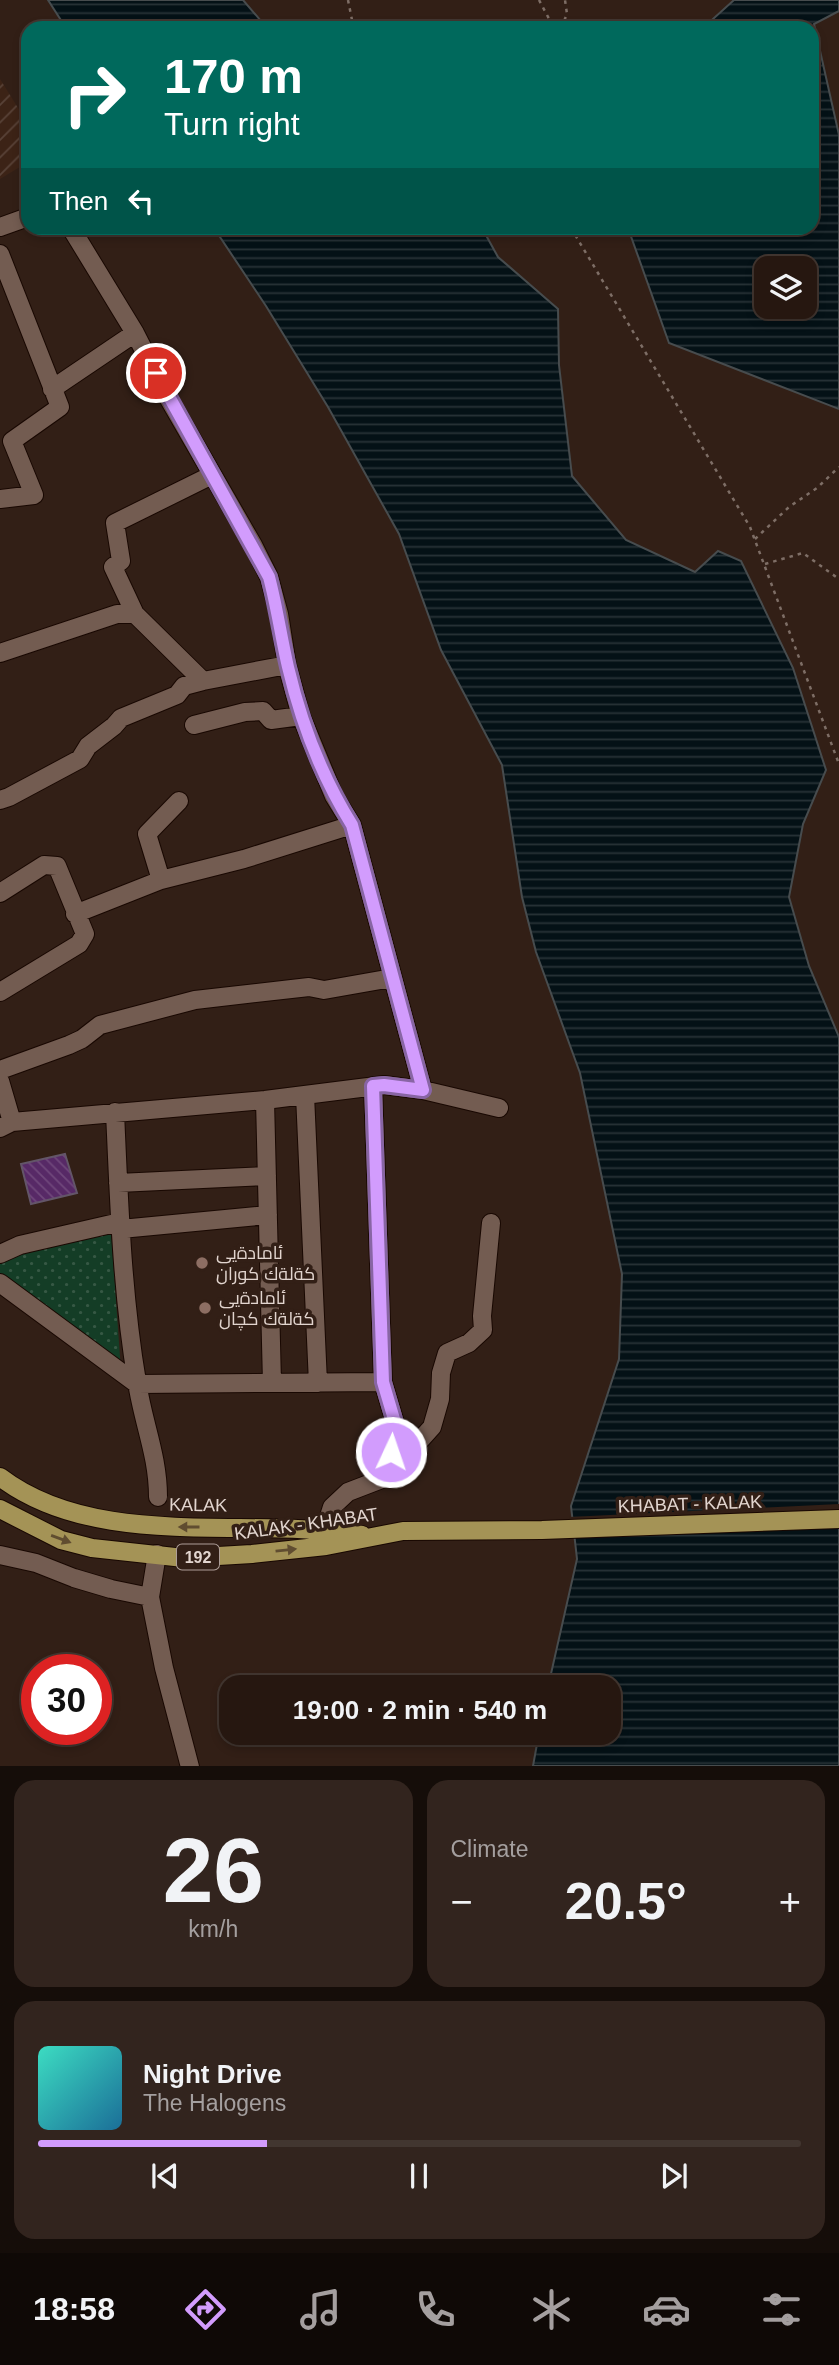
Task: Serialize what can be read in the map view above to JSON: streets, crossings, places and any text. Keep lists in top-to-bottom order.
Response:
{
  "streets": {
    "main road": [
      "KHABAT - KALAK",
      "KALAK",
      "KALAK - KHABAT",
      "192"
    ]
  },
  "crossings": [
    ["KHABAT - KALAK", "KALAK - KHABAT"],
    ["KALAK", "KALAK - KHABAT"]
  ],
  "one_way": ["KALAK", "KALAK - KHABAT"],
  "places": ["ئامادةيى كةلةك كوران", "ئامادةيى كةلةك كچان"],
  "page": {
    "turn": ["170 m", "Turn right"],
    "then": "Then",
    "limit": "30",
    "trip": "19:00 · 2 min · 540 m",
    "tile": [
      ["26", "km/h"],
      "Climate"
    ],
    "heat": ["−", "20.5°", "+"],
    "song": ["Night Drive", "The Halogens"],
    "tabs": "18:58"
  }
}
